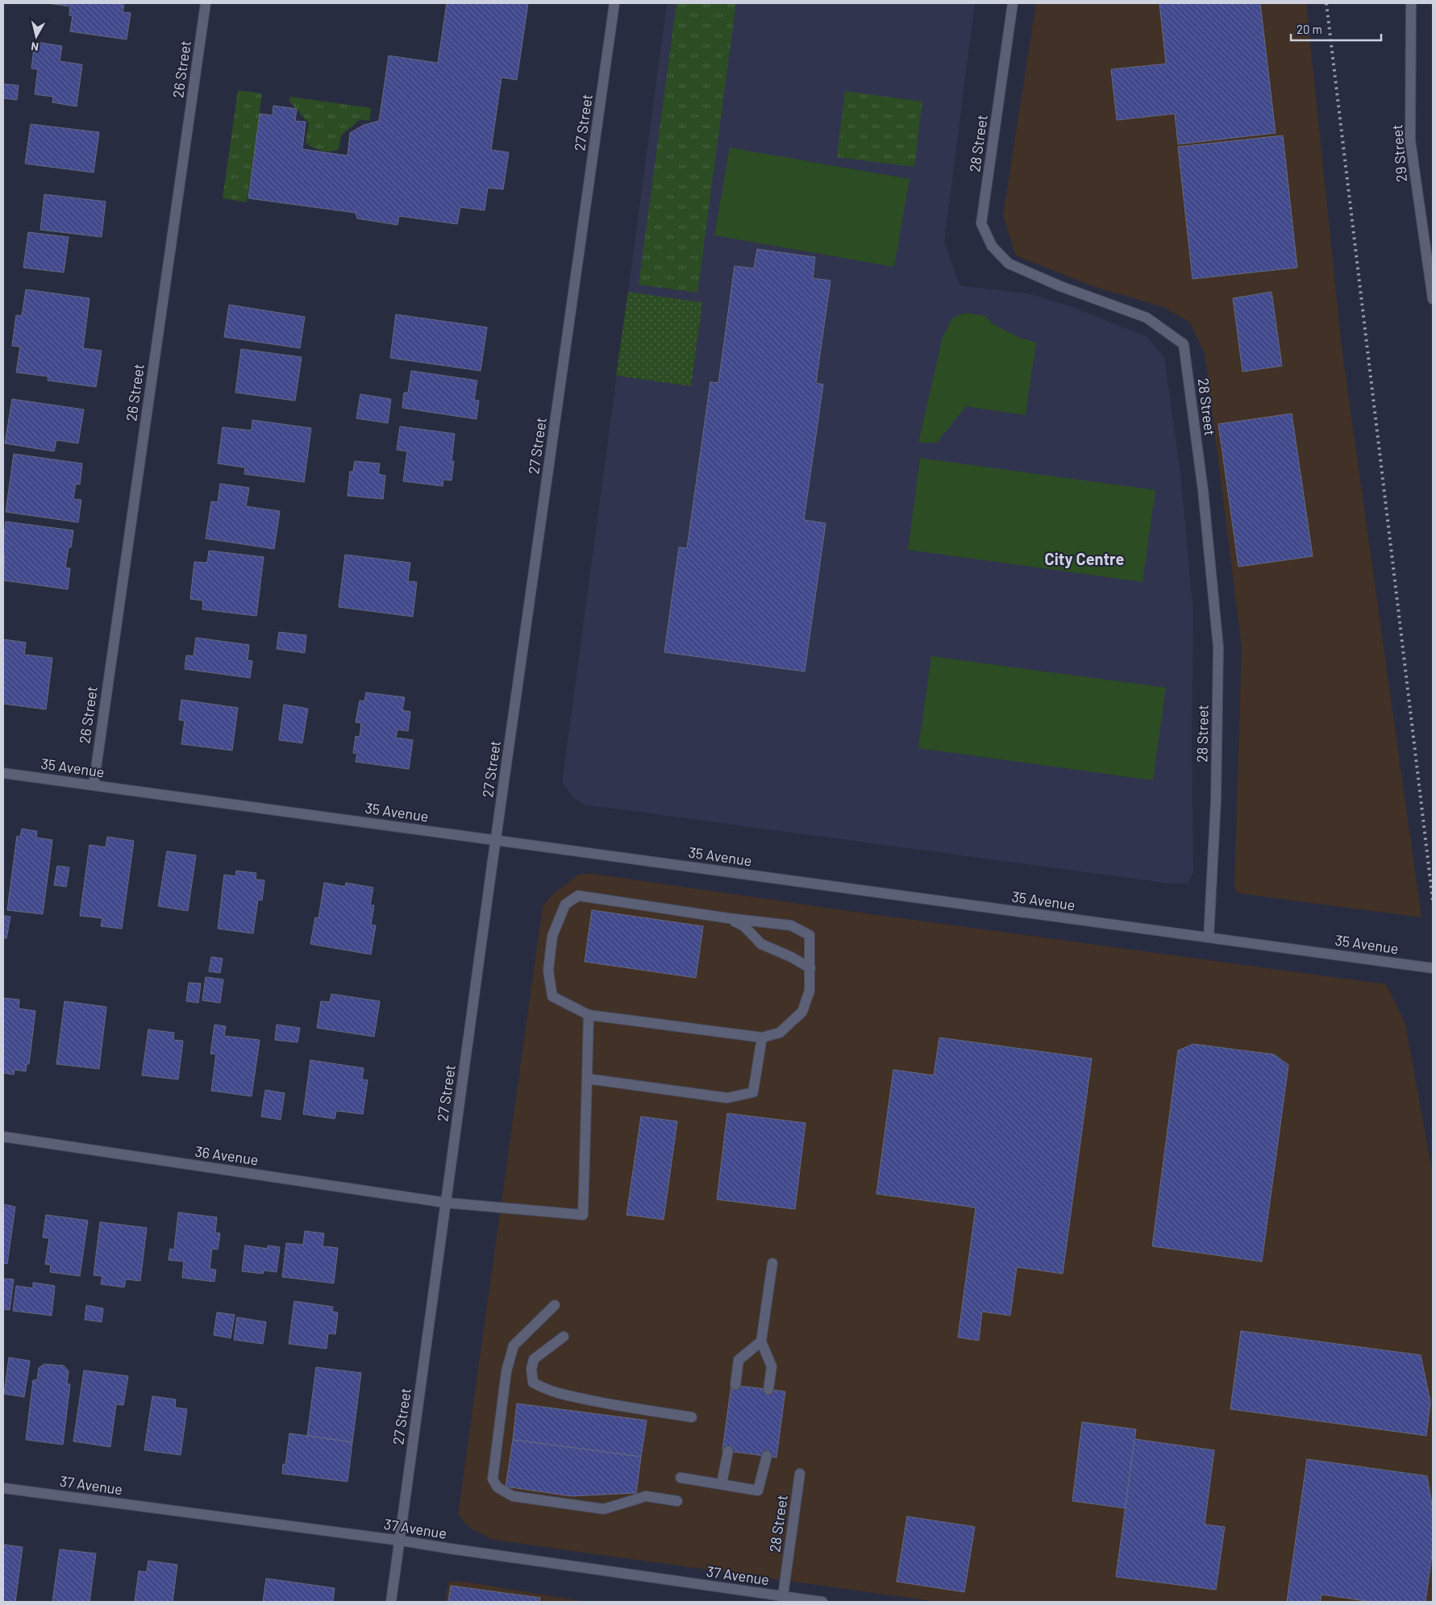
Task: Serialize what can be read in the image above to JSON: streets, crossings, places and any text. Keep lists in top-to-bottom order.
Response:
{
  "streets": {
    "street": [
      "26 Street",
      "27 Street",
      "28 Street",
      "29 Street",
      "35 Avenue",
      "36 Avenue",
      "37 Avenue"
    ]
  },
  "crossings": [
    ["26 Street", "35 Avenue"],
    ["27 Street", "35 Avenue"],
    ["27 Street", "36 Avenue"],
    ["27 Street", "37 Avenue"],
    ["28 Street", "35 Avenue"],
    ["28 Street", "37 Avenue"]
  ],
  "districts": ["City Centre"],
  "scale_bar": "20 m",
  "north": "bottom"
}
